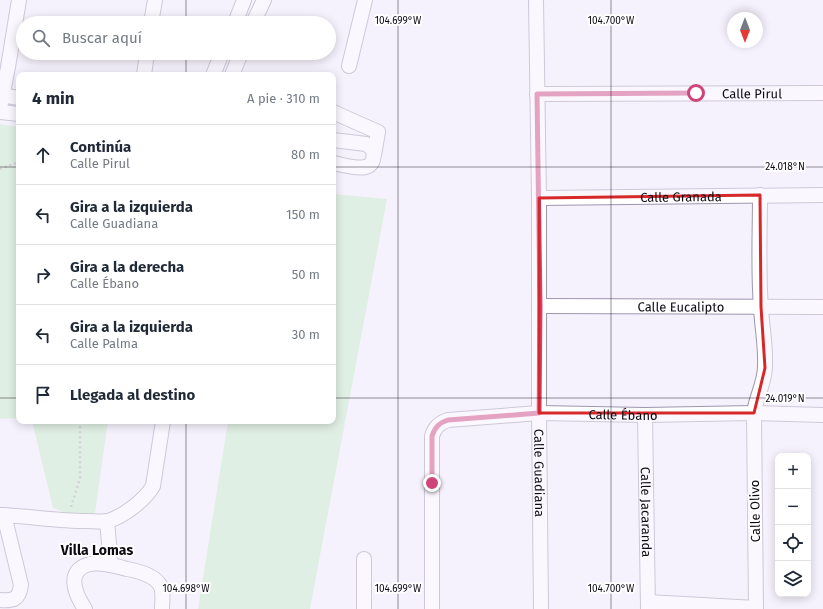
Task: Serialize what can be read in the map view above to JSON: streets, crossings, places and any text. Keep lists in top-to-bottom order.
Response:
{
  "streets": {
    "street": [
      "Calle Pirul",
      "Calle Granada",
      "Calle Eucalipto",
      "Calle Ébano",
      "Calle Guadiana",
      "Calle Olivo",
      "Calle Jacaranda"
    ]
  },
  "crossings": [
    ["Calle Pirul", "Calle Guadiana"],
    ["Calle Granada", "Calle Guadiana"],
    ["Calle Granada", "Calle Olivo"],
    ["Calle Eucalipto", "Calle Guadiana"],
    ["Calle Eucalipto", "Calle Olivo"],
    ["Calle Ébano", "Calle Guadiana"],
    ["Calle Ébano", "Calle Olivo"],
    ["Calle Ébano", "Calle Jacaranda"]
  ],
  "districts": ["Villa Lomas"],
  "north": "bottom",
  "page": {
    "search": "Buscar aquí",
    "heading": ["4 min", "A pie · 310 m"],
    "list": [
      ["Continúa", "Calle Pirul", "80 m"],
      ["Gira a la izquierda", "Calle Guadiana", "150 m"],
      ["Gira a la derecha", "Calle Ébano", "50 m"],
      ["Gira a la izquierda", "Calle Palma", "30 m"],
      "Llegada al destino"
    ],
    "map_buttons": ["+", "−"]
  },
  "coordinates": [
    "104.699°W",
    "104.700°W",
    "24.018°N",
    "24.019°N",
    "104.698°W"
  ]
}
